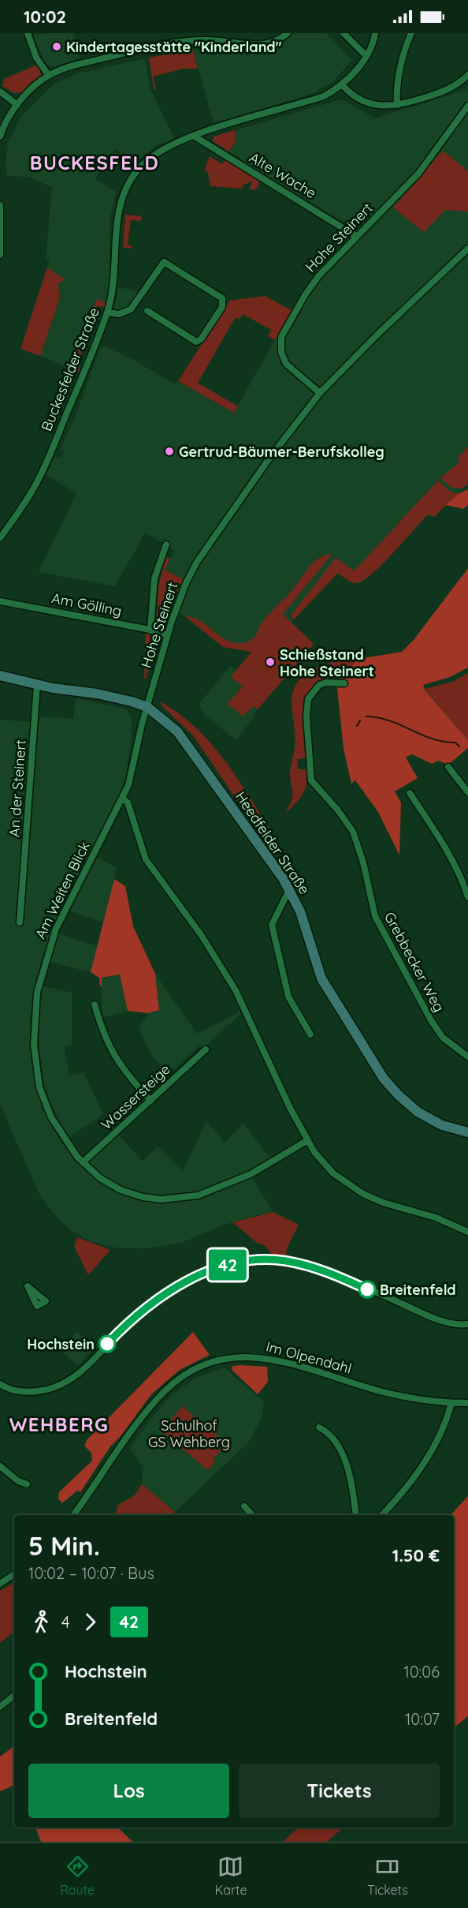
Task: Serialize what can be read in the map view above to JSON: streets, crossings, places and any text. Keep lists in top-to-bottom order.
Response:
{
  "streets": {
    "main road": ["Heedfelder Straße"],
    "street": [
      "Alte Wache",
      "Hohe Steinert",
      "Buckesfelder Straße",
      "Am Gölling",
      "An der Steinert",
      "Am Weiten Blick",
      "Grebbecker Weg",
      "Wassersteige",
      "Im Olpendahl"
    ]
  },
  "crossings": [
    ["Alte Wache", "Hohe Steinert"],
    ["Alte Wache", "Buckesfelder Straße"],
    ["Hohe Steinert", "Am Gölling"],
    ["Hohe Steinert", "Heedfelder Straße"],
    ["Hohe Steinert", "Am Weiten Blick"],
    ["An der Steinert", "Heedfelder Straße"],
    ["Heedfelder Straße", "Am Weiten Blick"],
    ["Am Weiten Blick", "Wassersteige"]
  ],
  "districts": ["BUCKESFELD", "WEHBERG"],
  "parks": ["Schulhof GS Wehberg"],
  "places": [
    "Kindertagesstätte \"Kinderland\"",
    "Gertrud-Bäumer-Berufskolleg",
    "Schießstand Hohe Steinert",
    "Breitenfeld",
    "Hochstein"
  ],
  "lines": ["bus line 42"],
  "page": {
    "status": "10:02",
    "on_map": "42",
    "heading": ["5 Min.", "10:02 – 10:07 · Bus", "1.50 €"],
    "legs": ["4", "42"],
    "list": [
      {
        "name": "Hochstein",
        "value": "10:06"
      },
      {
        "name": "Breitenfeld",
        "value": "10:07"
      }
    ],
    "buttons": ["Los", "Tickets"],
    "tabs": ["Route", "Karte", "Tickets"]
  }
}
